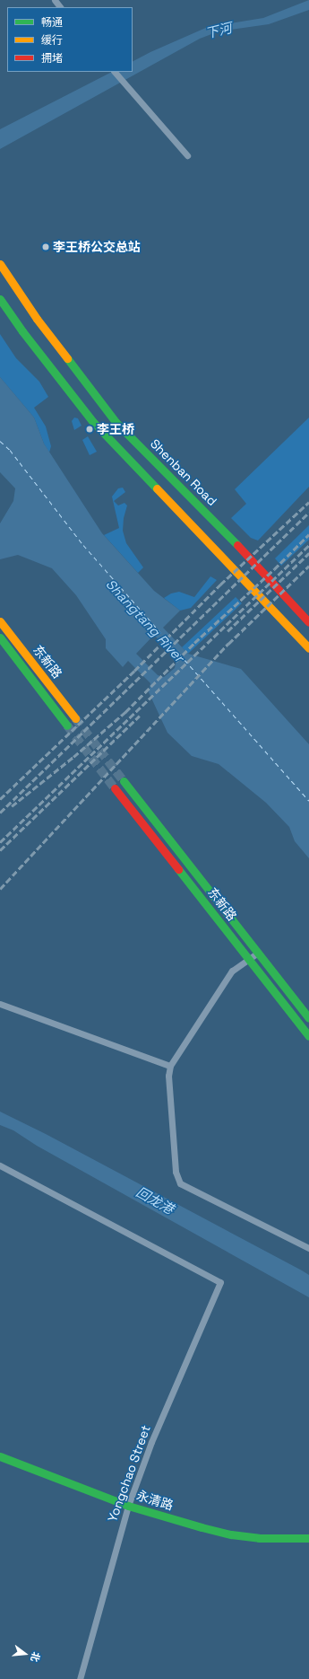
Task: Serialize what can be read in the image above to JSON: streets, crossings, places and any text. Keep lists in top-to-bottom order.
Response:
{
  "streets": {
    "main road": ["Shenban Road", "东新路", "永清路"],
    "street": ["Yongchao Street"]
  },
  "crossings": [
    ["Yongchao Street", "永清路"]
  ],
  "water": ["下河", "Shangtang River", "回龙港"],
  "places": ["李王桥公交总站", "李王桥"],
  "legend": ["畅通", "缓行", "拥堵"],
  "north": "right"
}
